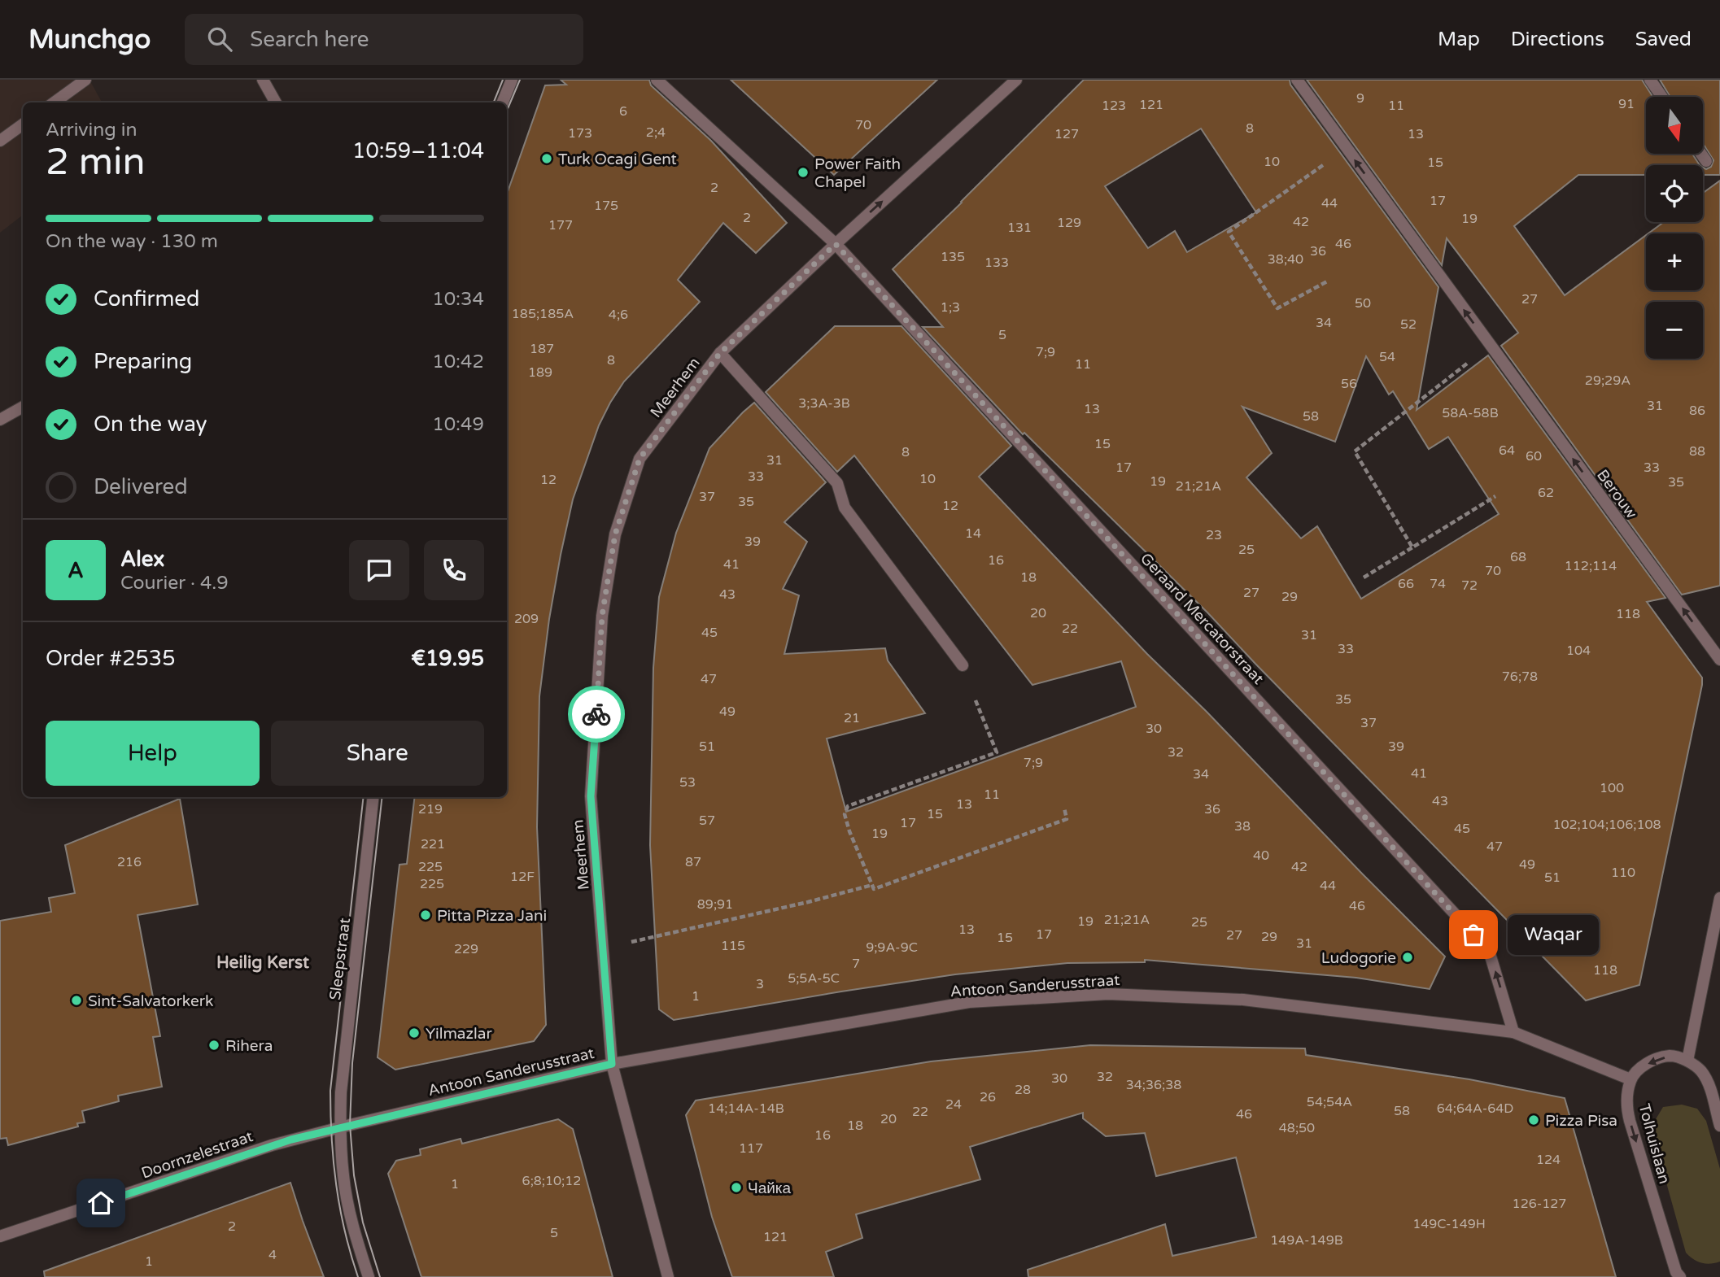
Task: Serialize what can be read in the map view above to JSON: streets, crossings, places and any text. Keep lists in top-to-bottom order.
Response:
{
  "streets": {
    "street": [
      "Meerhem",
      "Berouw",
      "Geraard Mercatorstraat",
      "Sleepstraat",
      "Antoon Sanderusstraat",
      "Tolhuislaan",
      "Doornzelestraat"
    ]
  },
  "crossings": [
    ["Meerhem", "Geraard Mercatorstraat"],
    ["Meerhem", "Antoon Sanderusstraat"],
    ["Geraard Mercatorstraat", "Antoon Sanderusstraat"],
    ["Sleepstraat", "Antoon Sanderusstraat"],
    ["Sleepstraat", "Doornzelestraat"],
    ["Antoon Sanderusstraat", "Tolhuislaan"],
    ["Antoon Sanderusstraat", "Doornzelestraat"]
  ],
  "one_way": ["Berouw", "Geraard Mercatorstraat", "Tolhuislaan"],
  "districts": ["Heilig Kerst"],
  "places": [
    "Turk Ocagi Gent",
    "Power Faith Chapel",
    "Pitta Pizza Jani",
    "Waqar",
    "Ludogorie",
    "Sint-Salvatorkerk",
    "Yilmazlar",
    "Rihera",
    "Pizza Pisa",
    "Чайка"
  ],
  "house_numbers": [
    "9",
    "91",
    "121",
    "123",
    "11",
    "6",
    "70",
    "8",
    "2;4",
    "173",
    "127",
    "13",
    "10",
    "15",
    "2",
    "17",
    "44",
    "175",
    "2",
    "19",
    "42",
    "129",
    "177",
    "131",
    "46",
    "36",
    "135",
    "38;40",
    "133",
    "27",
    "50",
    "1;3",
    "185;185A",
    "4;6",
    "34",
    "52",
    "5",
    "187",
    "7;9",
    "54",
    "8",
    "11",
    "189",
    "29;29A",
    "56",
    "3;3A-3B",
    "31",
    "13",
    "86",
    "58A-58B",
    "58",
    "15",
    "64",
    "88",
    "8",
    "60",
    "31",
    "17",
    "33",
    "33",
    "10",
    "12",
    "19",
    "35",
    "21;21A",
    "62",
    "37",
    "35",
    "12",
    "14",
    "23",
    "39",
    "25",
    "68",
    "16",
    "41",
    "112;114",
    "70",
    "18",
    "66",
    "74",
    "72",
    "27",
    "43",
    "29",
    "20",
    "118",
    "209",
    "22",
    "45",
    "31",
    "33",
    "104",
    "76;78",
    "47",
    "35",
    "49",
    "21",
    "37",
    "30",
    "51",
    "39",
    "32",
    "7;9",
    "41",
    "34",
    "53",
    "100",
    "11",
    "43",
    "13",
    "219",
    "36",
    "15",
    "57",
    "17",
    "102;104;106;108",
    "38",
    "45",
    "19",
    "221",
    "47",
    "40",
    "216",
    "87",
    "49",
    "225",
    "42",
    "110",
    "12F",
    "51",
    "225",
    "44",
    "89;91",
    "46",
    "21;21A",
    "19",
    "25",
    "13",
    "17",
    "27",
    "29",
    "15",
    "31",
    "115",
    "9;9A-9C",
    "229",
    "7",
    "118",
    "5;5A-5C",
    "3",
    "1",
    "32",
    "30",
    "34;36;38",
    "28",
    "26",
    "54;54A",
    "24",
    "14;14A-14B",
    "64;64A-64D",
    "58",
    "22",
    "46",
    "20",
    "18",
    "48;50",
    "16",
    "117",
    "124",
    "6;8;10;12",
    "1",
    "126-127",
    "149C-149H",
    "2",
    "5",
    "121",
    "149A-149B",
    "4",
    "1"
  ],
  "north": "bottom",
  "page": {
    "header": "Munchgo",
    "search": "Search here",
    "nav": ["Map", "Directions", "Saved"],
    "map_buttons": ["+", "−"],
    "heading": ["2 min", "Arriving in", "10:59–11:04"],
    "panel": [
      "Alex",
      "Courier · 4.9",
      "Order #2535",
      "€19.95"
    ],
    "bar": "On the way · 130 m",
    "list": [
      ["Confirmed", "10:34"],
      ["Preparing", "10:42"],
      ["On the way", "10:49"],
      "Delivered"
    ],
    "round": "A",
    "buttons": ["Help", "Share"],
    "bubble": "Waqar"
  }
}
